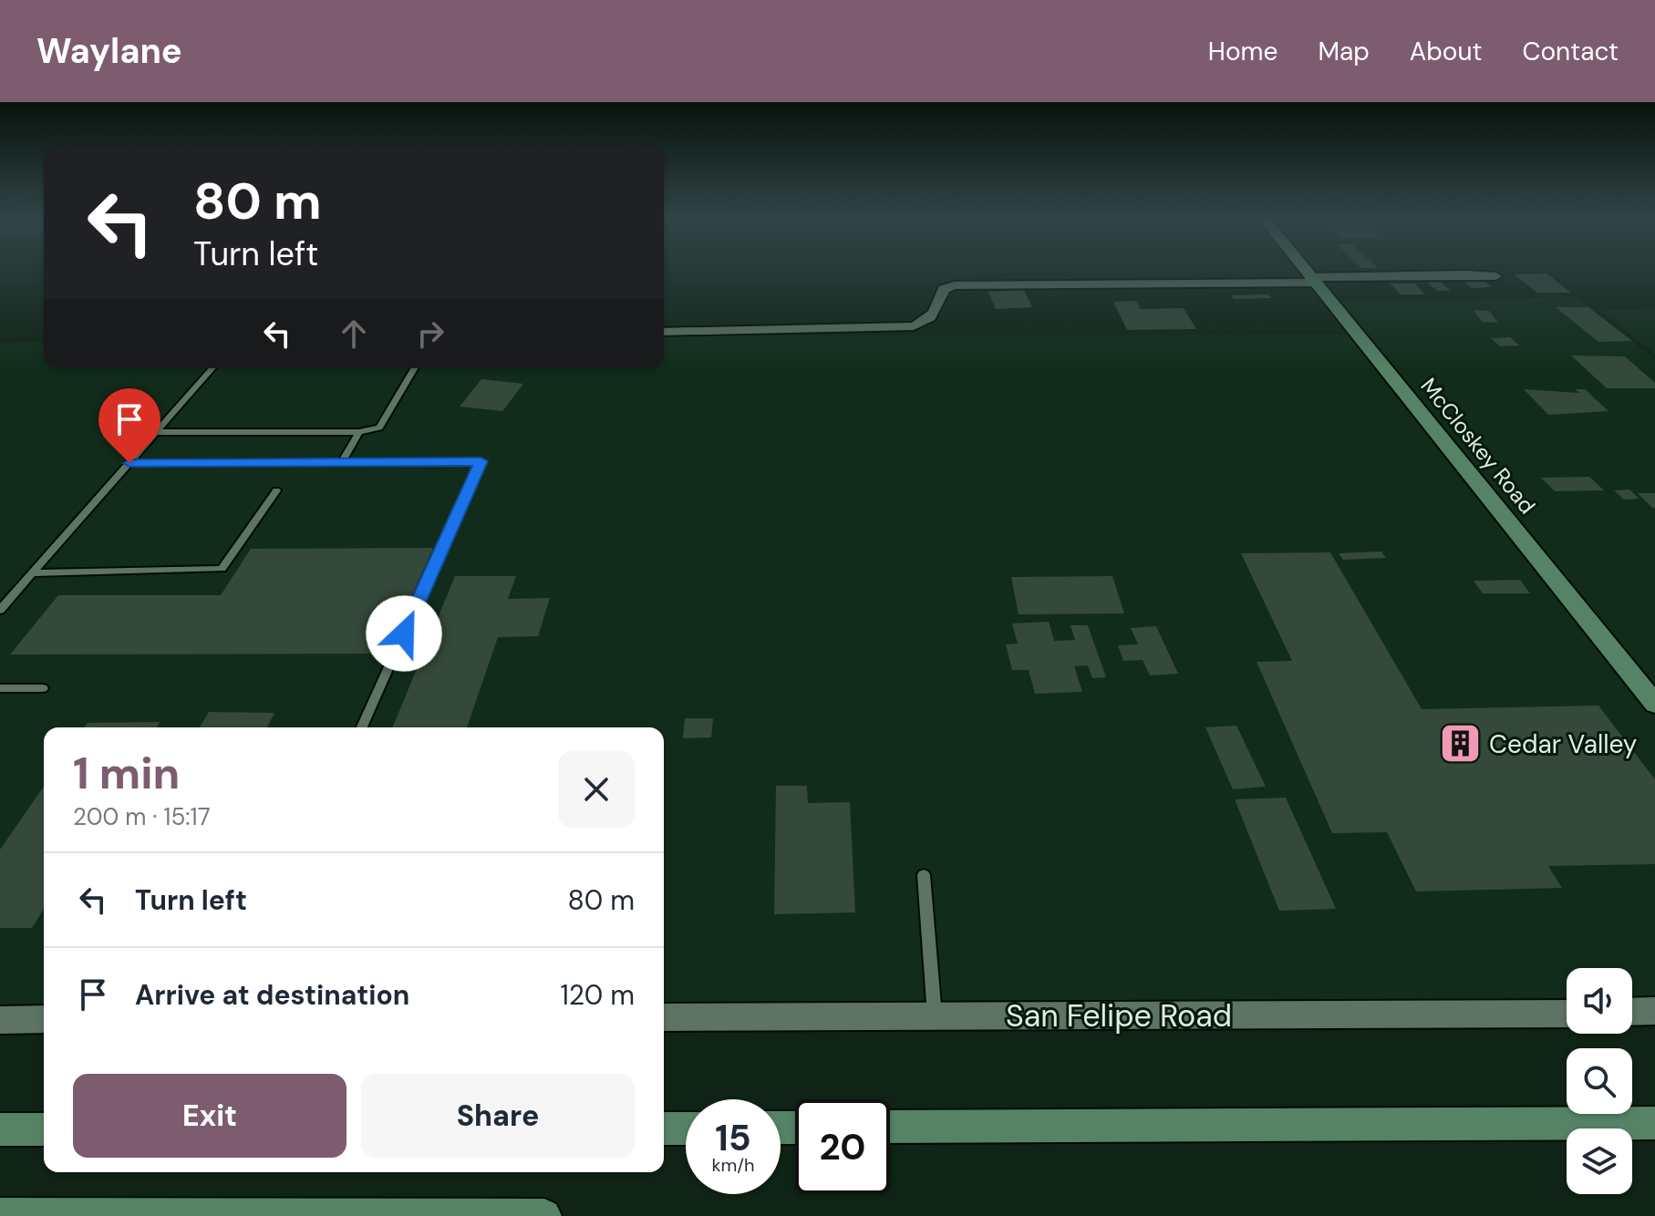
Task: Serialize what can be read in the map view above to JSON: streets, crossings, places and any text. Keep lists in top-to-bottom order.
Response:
{
  "streets": {
    "street": ["McCloskey Road", "San Felipe Road"]
  },
  "places": {
    "building": ["Cedar Valley"]
  },
  "page": {
    "header": "Waylane",
    "nav": [
      "Home",
      "Map",
      "About",
      "Contact"
    ],
    "turn": ["80 m", "Turn left"],
    "heading": ["1 min", "200 m · 15:17"],
    "list": [
      {
        "name": "Turn left",
        "value": "80 m"
      },
      {
        "name": "Arrive at destination",
        "value": "120 m"
      }
    ],
    "buttons": ["Exit", "Share"],
    "speed": "15 km/h",
    "limit": "20"
  }
}
